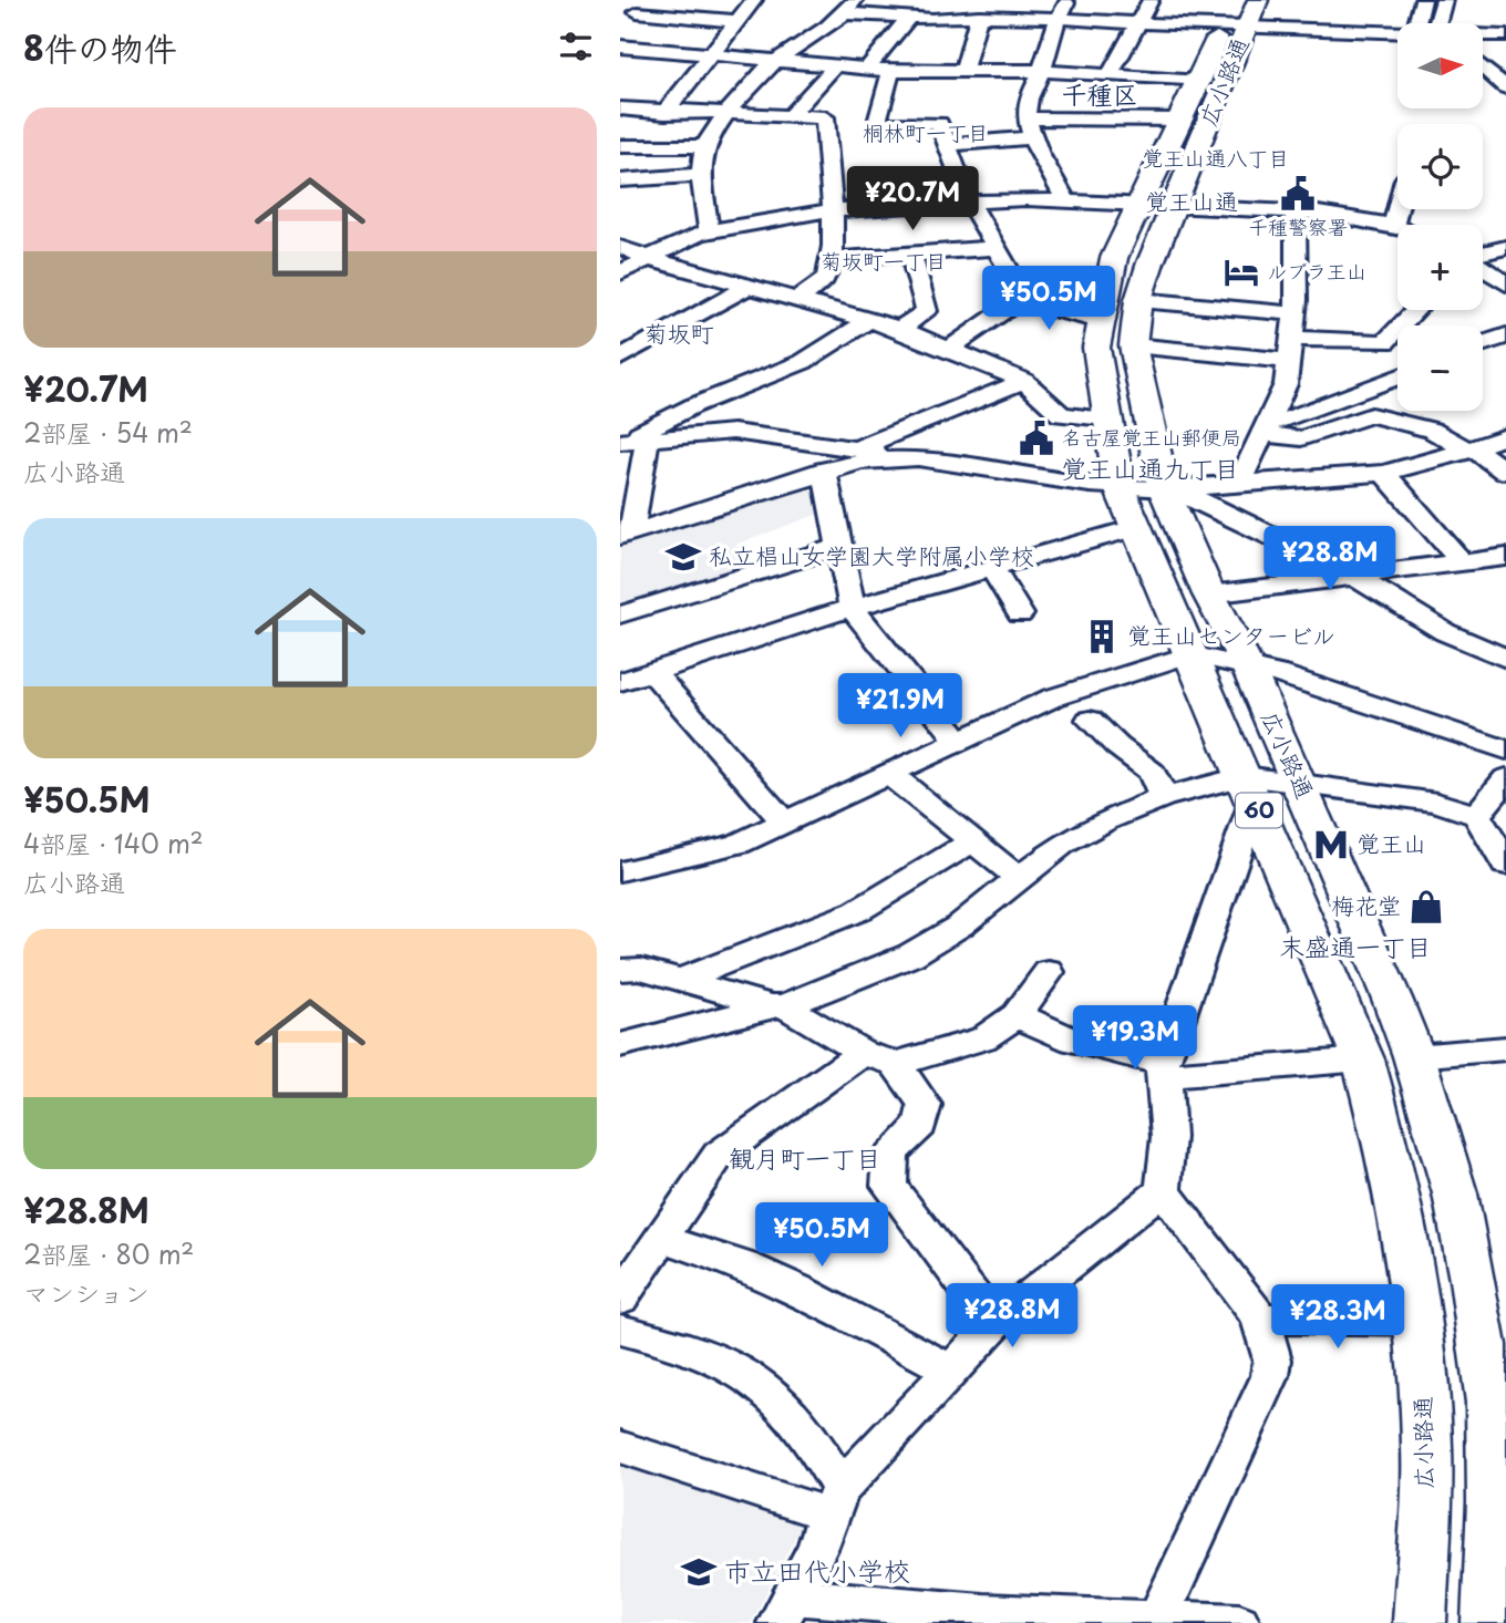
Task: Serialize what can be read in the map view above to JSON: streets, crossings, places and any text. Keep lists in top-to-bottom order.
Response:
{
  "streets": {
    "main road": ["広小路通", "60"]
  },
  "districts": [
    "千種区",
    "桐林町一丁目",
    "覚王山通八丁目",
    "覚王山通",
    "菊坂町一丁目",
    "菊坂町",
    "覚王山通九丁目",
    "末盛通一丁目",
    "観月町一丁目"
  ],
  "places": {
    "public building": ["千種警察署", "名古屋覚王山郵便局"],
    "hotel": ["ルブラ王山"],
    "school or university": ["私立椙山女学園大学附属小学校", "市立田代小学校"],
    "building": ["覚王山センタービル"],
    "metro station": ["覚王山"],
    "shop": ["梅花堂"]
  },
  "north": "right",
  "page": {
    "heading": "8件の物件",
    "map_buttons": ["+", "−"],
    "list": [
      {
        "name": "¥20.7M",
        "note": "2部屋 · 54 m² · 広小路通"
      },
      {
        "name": "¥50.5M",
        "note": "4部屋 · 140 m² · 広小路通"
      },
      {
        "name": "¥28.8M",
        "note": "2部屋 · 80 m² · マンション"
      }
    ],
    "price": [
      "¥20.7M",
      "¥50.5M",
      "¥28.8M",
      "¥21.9M",
      "¥19.3M",
      "¥50.5M",
      "¥28.8M",
      "¥28.3M"
    ]
  }
}
